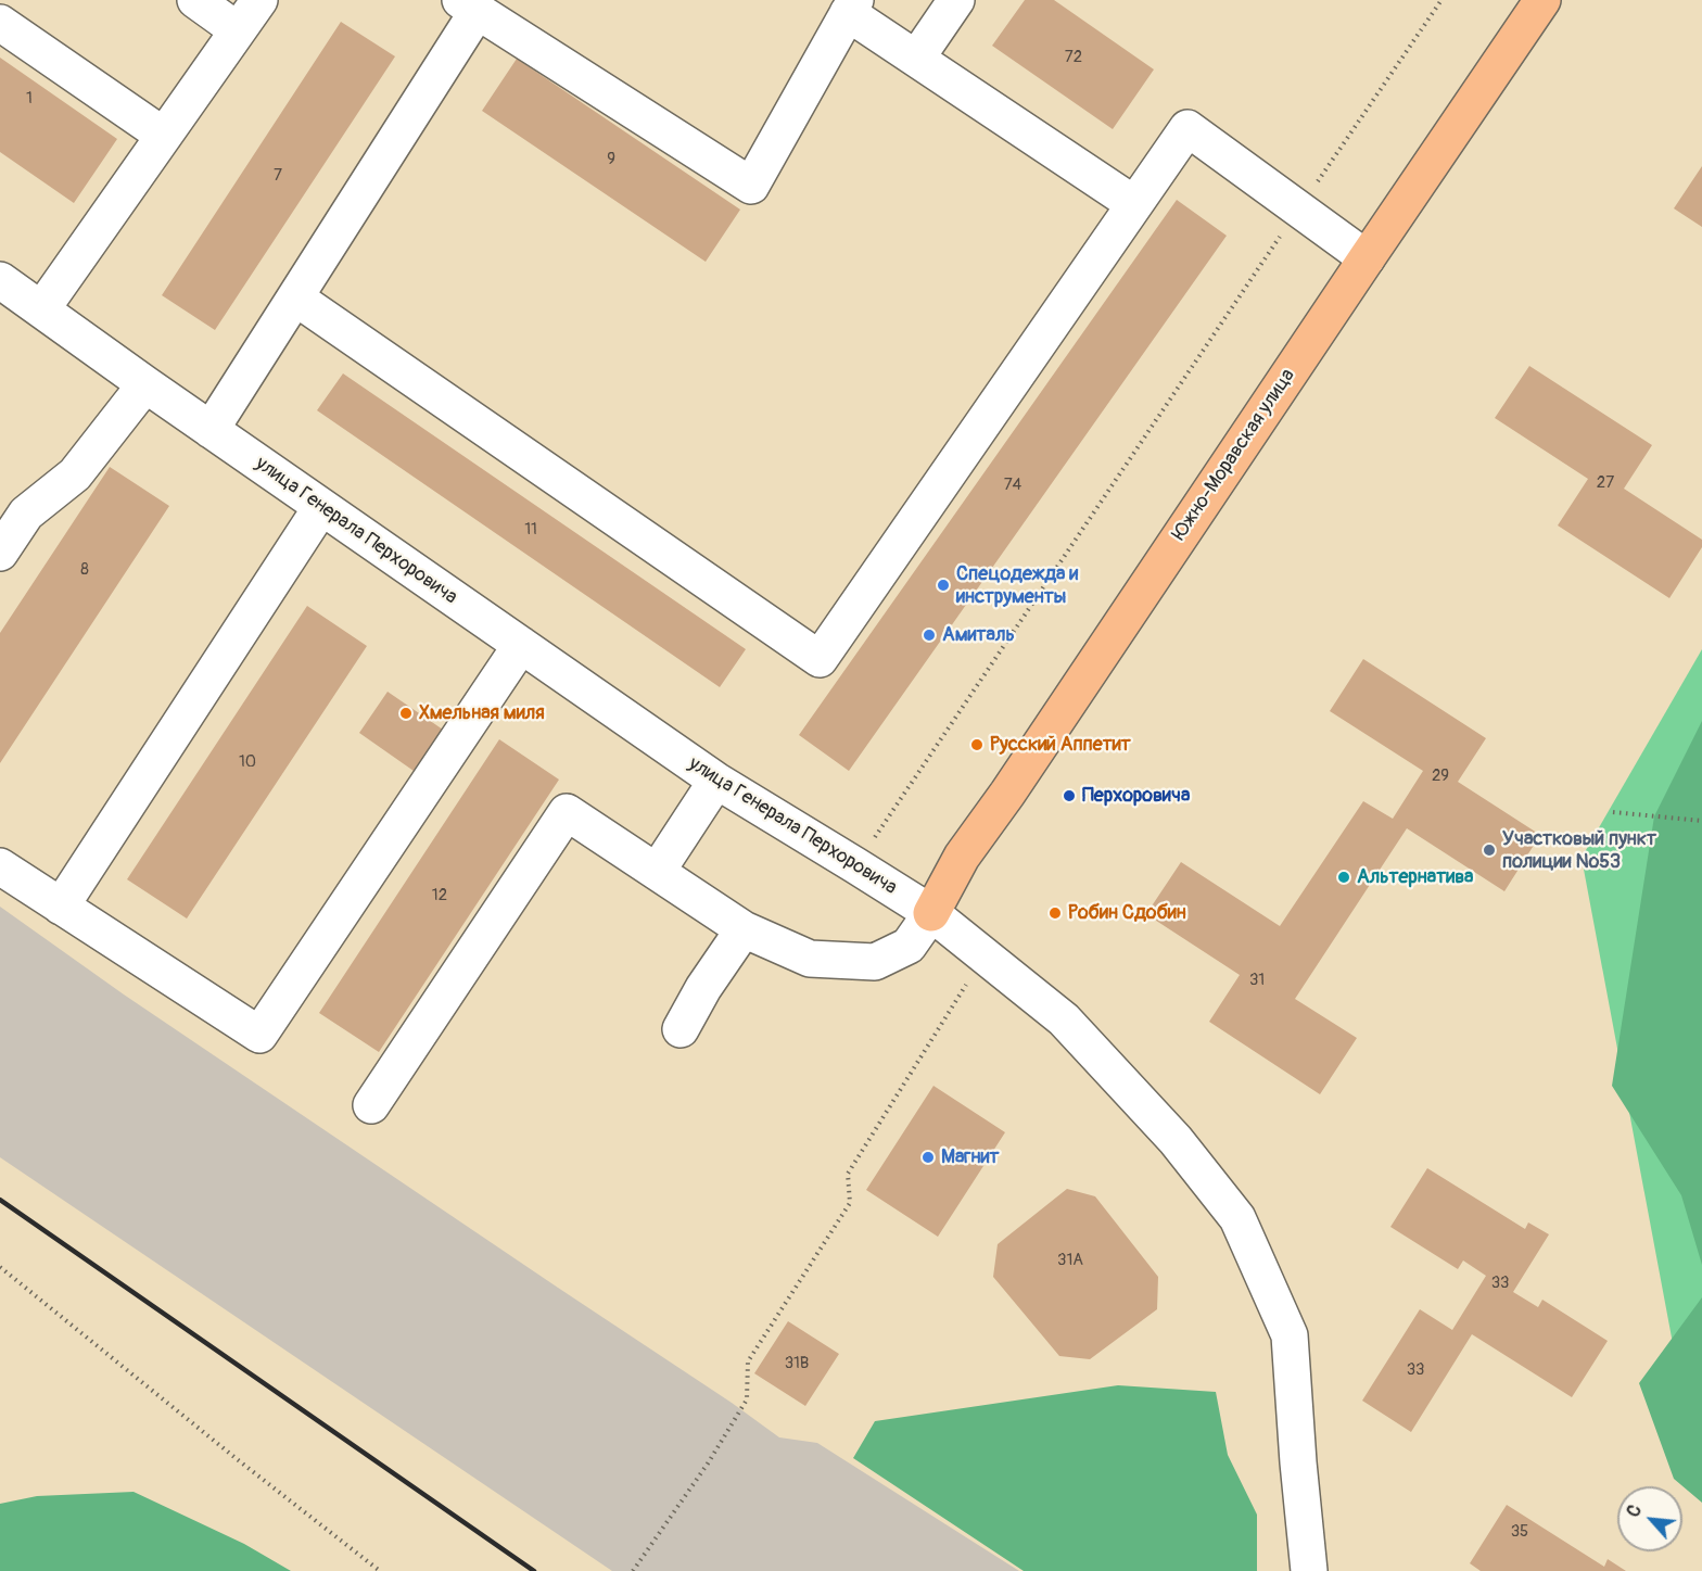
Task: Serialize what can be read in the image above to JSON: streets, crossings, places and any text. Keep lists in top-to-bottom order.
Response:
{
  "streets": {
    "main road": ["Южно-Моравская улица"],
    "street": ["улица Генерала Перхоровича"]
  },
  "crossings": [
    ["Южно-Моравская улица", "улица Генерала Перхоровича"]
  ],
  "places": [
    "Спецодежда и инструменты",
    "Амиталь",
    "Хмельная миля",
    "Русский Аппетит",
    "Перхоровича",
    "Участковый пункт полиции №53",
    "Альтернатива",
    "Робин Сдобин",
    "Магнит"
  ],
  "house_numbers": [
    "72",
    "1",
    "9",
    "7",
    "27",
    "74",
    "11",
    "8",
    "10",
    "29",
    "12",
    "31",
    "31А",
    "33",
    "31В",
    "33",
    "35"
  ],
  "north": "top left"
}
